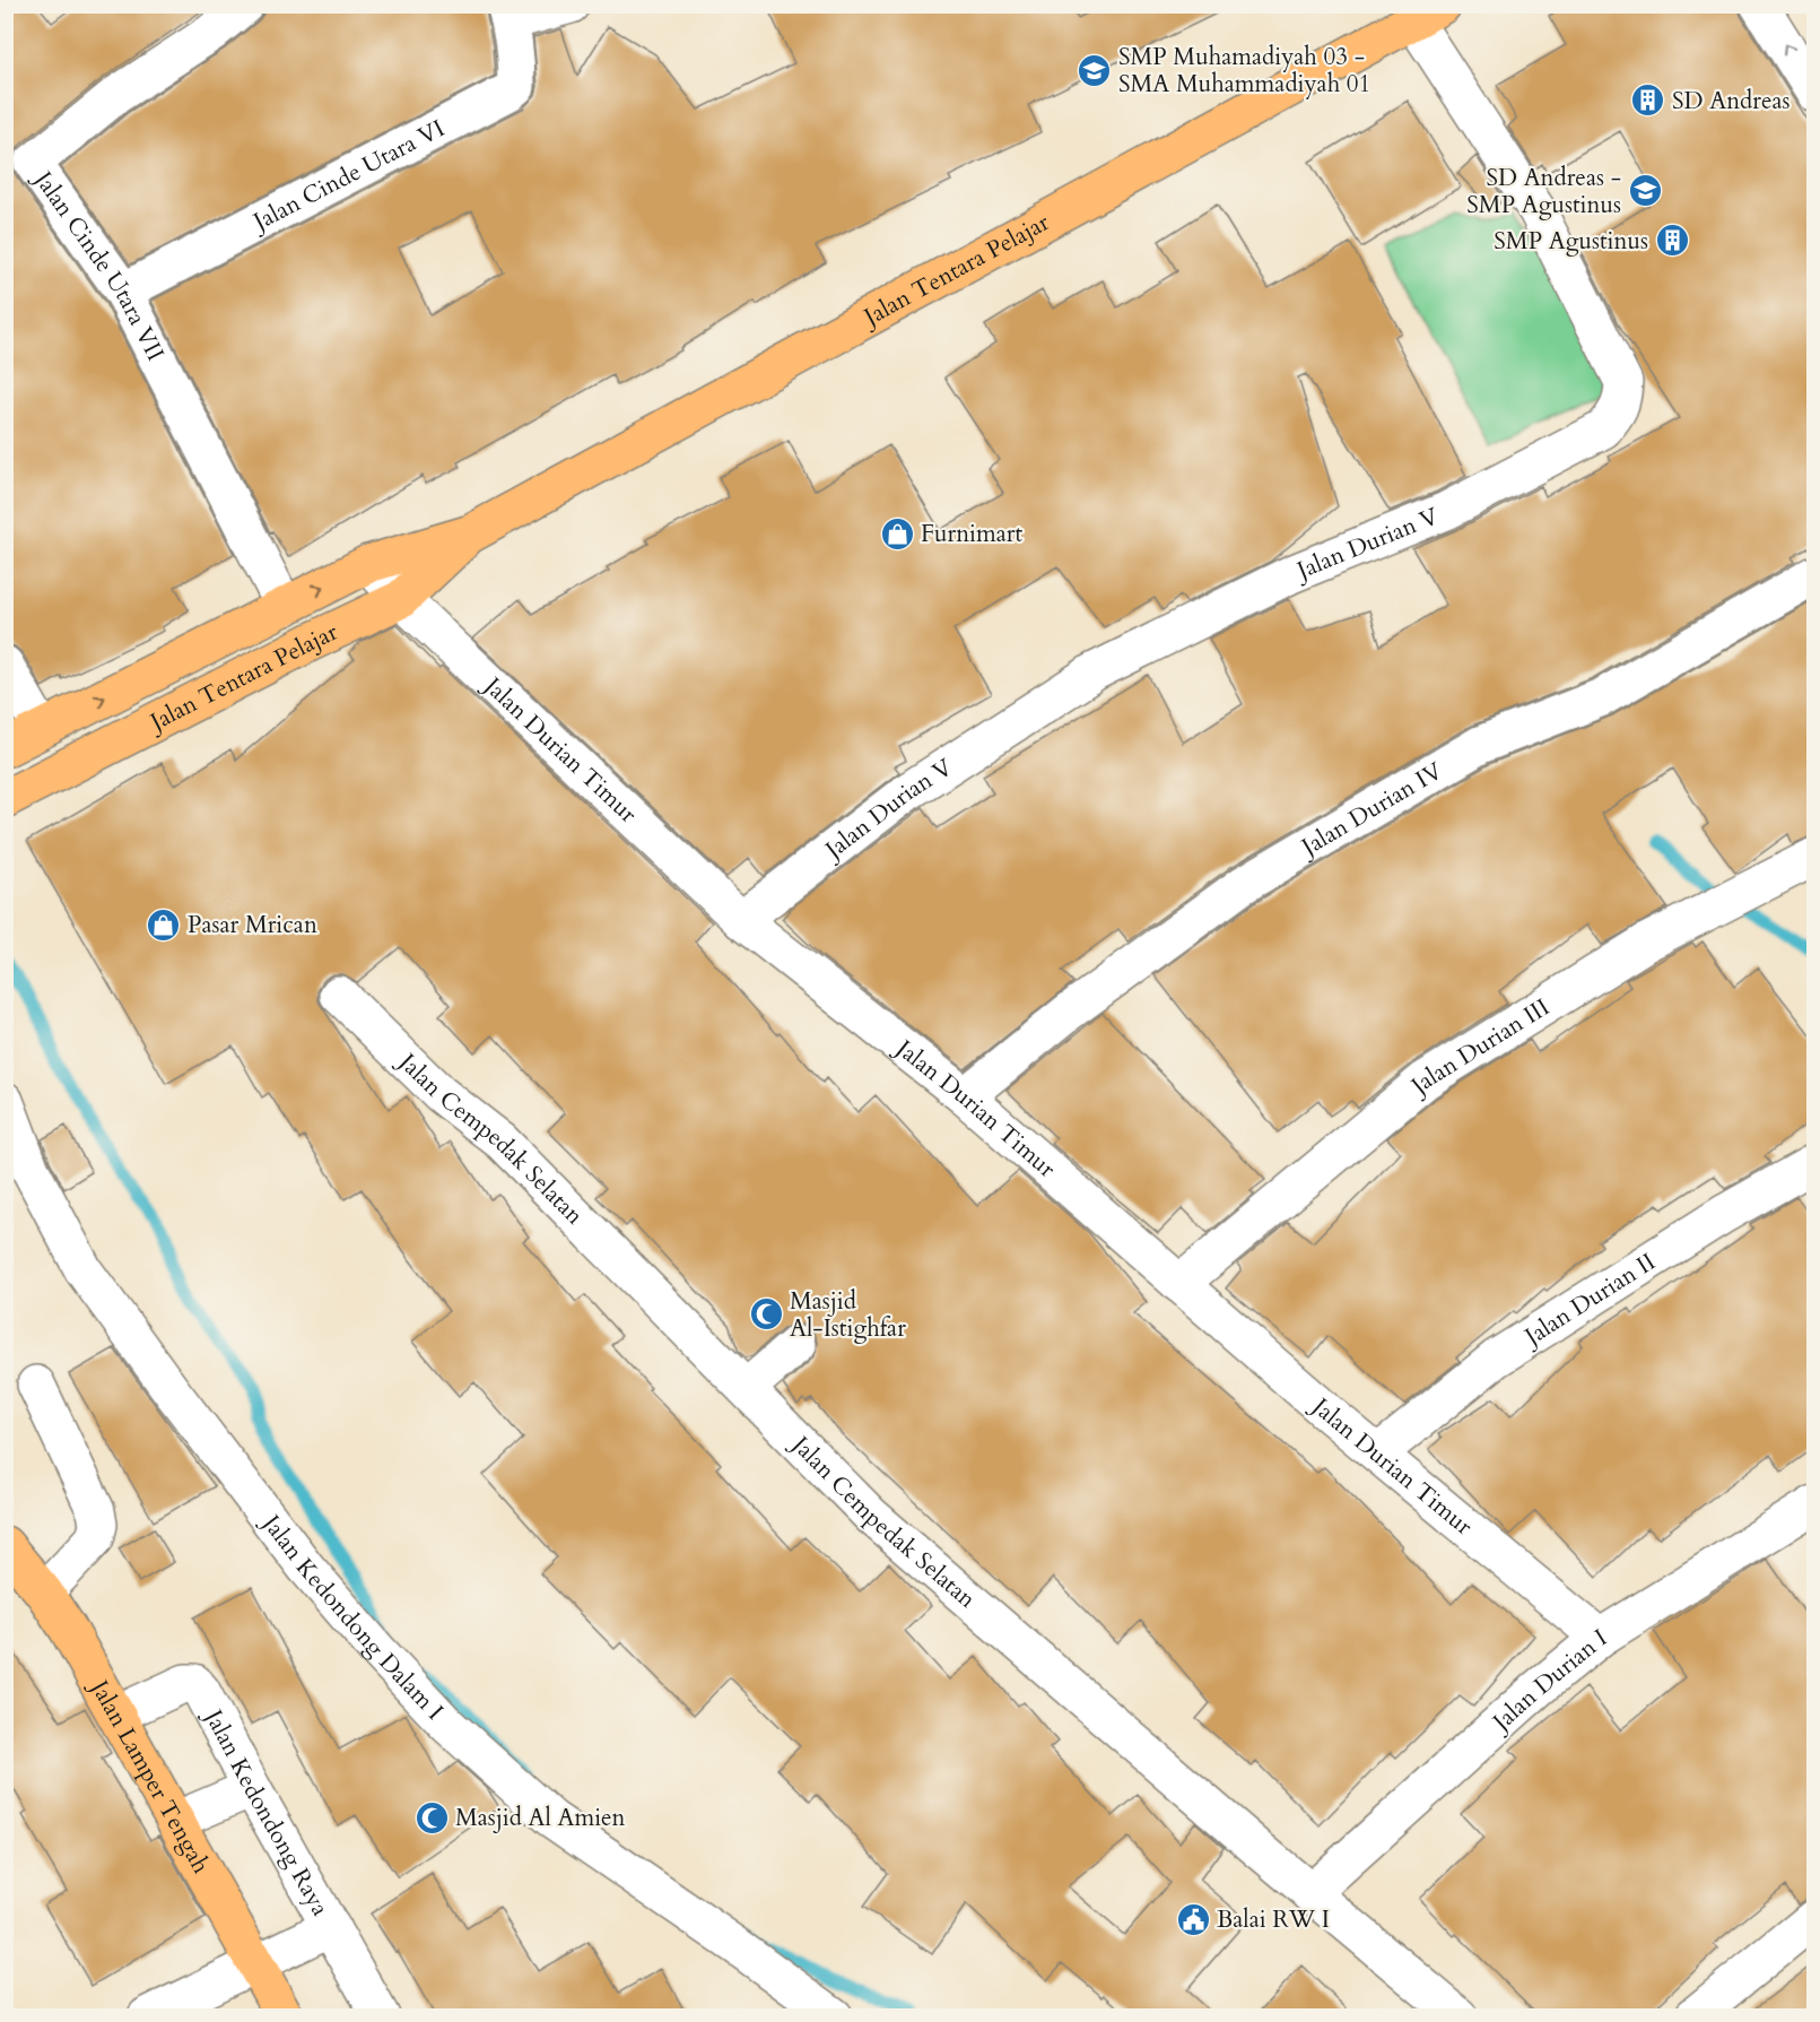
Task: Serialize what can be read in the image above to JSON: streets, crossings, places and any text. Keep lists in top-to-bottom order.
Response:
{
  "streets": {
    "main road": ["Jalan Tentara Pelajar", "Jalan Lamper Tengah"],
    "street": [
      "Jalan Cinde Utara VI",
      "Jalan Cinde Utara VII",
      "Jalan Durian V",
      "Jalan Durian Timur",
      "Jalan Durian IV",
      "Jalan Durian III",
      "Jalan Cempedak Selatan",
      "Jalan Durian II",
      "Jalan Kedondong Dalam I",
      "Jalan Durian I",
      "Jalan Kedondong Raya"
    ]
  },
  "crossings": [
    ["Jalan Cinde Utara VI", "Jalan Cinde Utara VII"],
    ["Jalan Cinde Utara VII", "Jalan Tentara Pelajar"],
    ["Jalan Tentara Pelajar", "Jalan Durian V"],
    ["Jalan Tentara Pelajar", "Jalan Durian Timur"],
    ["Jalan Durian V", "Jalan Durian Timur"],
    ["Jalan Durian Timur", "Jalan Durian IV"],
    ["Jalan Durian Timur", "Jalan Durian III"],
    ["Jalan Durian Timur", "Jalan Durian II"],
    ["Jalan Durian Timur", "Jalan Durian I"],
    ["Jalan Cempedak Selatan", "Jalan Durian I"],
    ["Jalan Lamper Tengah", "Jalan Kedondong Raya"]
  ],
  "places": {
    "school or university": ["SMP Muhamadiyah 03 - SMA Muhammadiyah 01", "SD Andreas - SMP Agustinus"],
    "building": ["SD Andreas", "SMP Agustinus"],
    "shop": ["Furnimart", "Pasar Mrican"],
    "mosque": ["Masjid Al-Istighfar", "Masjid Al Amien"],
    "public building": ["Balai RW I"]
  }
}
